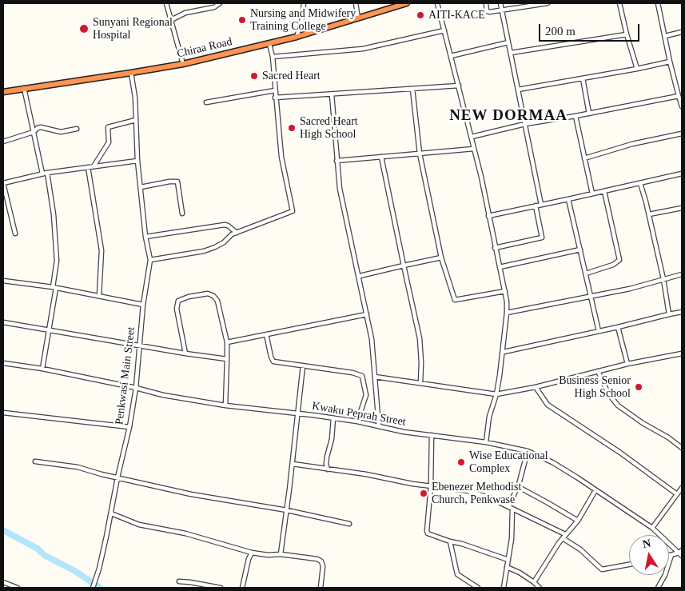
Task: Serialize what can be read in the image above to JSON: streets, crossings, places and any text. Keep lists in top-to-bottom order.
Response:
{
  "streets": {
    "highway": ["Chiraa Road"],
    "street": ["Penkwasi Main Street", "Kwaku Peprah Street"]
  },
  "crossings": [
    ["Penkwasi Main Street", "Kwaku Peprah Street"]
  ],
  "districts": ["NEW DORMAA"],
  "places": [
    "AITI-KACE",
    "Nursing and Midwifery Training College",
    "Sunyani Regional Hospital",
    "Sacred Heart",
    "Sacred Heart High School",
    "Business Senior High School",
    "Wise Educational Complex",
    "Ebenezer Methodist Church, Penkwase"
  ],
  "scale_bar": "200 m",
  "north": "top"
}
